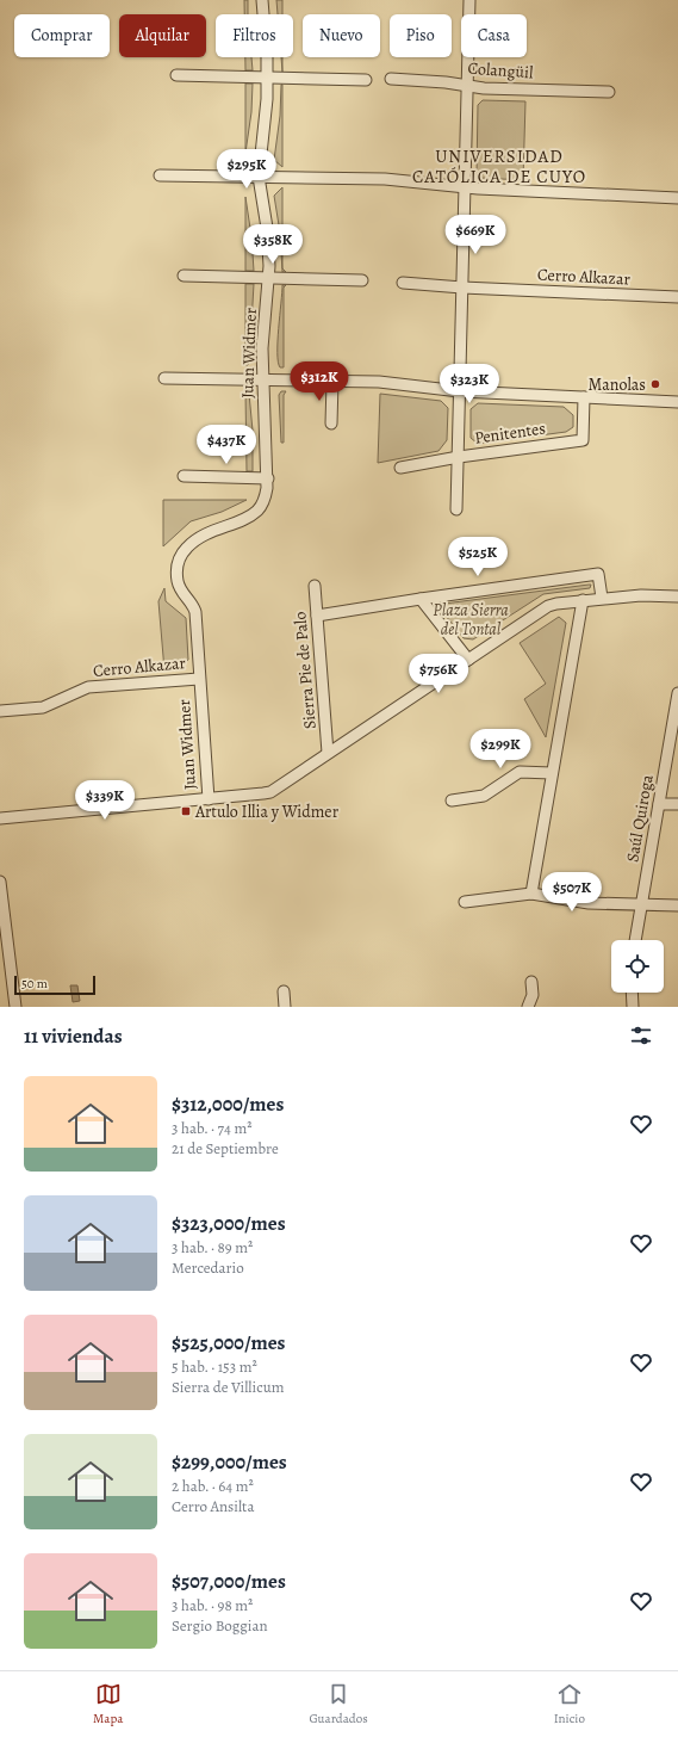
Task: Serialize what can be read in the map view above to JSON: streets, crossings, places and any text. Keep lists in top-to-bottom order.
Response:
{
  "streets": {
    "street": [
      "Colangüil",
      "Cerro Alkazar",
      "Juan Widmer",
      "Penitentes",
      "Sierra Pie de Palo",
      "Saúl Quiroga"
    ]
  },
  "crossings": [
    ["Cerro Alkazar", "Juan Widmer"]
  ],
  "districts": ["UNIVERSIDAD CATÓLICA DE CUYO"],
  "parks": ["Plaza Sierra del Tontal"],
  "places": {
    "other": ["Manolas"],
    "transit": ["Artulo Illia y Widmer"]
  },
  "scale_bar": "50 m",
  "page": {
    "chip": [
      "Comprar",
      "Alquilar",
      "Filtros",
      "Nuevo",
      "Piso",
      "Casa"
    ],
    "price": [
      "$295K",
      "$669K",
      "$358K",
      "$312K",
      "$323K",
      "$437K",
      "$525K",
      "$756K",
      "$299K",
      "$339K",
      "$507K"
    ],
    "scale": "50 m",
    "heading": "11 viviendas",
    "list": [
      {
        "name": "$312,000/mes",
        "note": "3 hab. · 74 m² · 21 de Septiembre"
      },
      {
        "name": "$323,000/mes",
        "note": "3 hab. · 89 m² · Mercedario"
      },
      {
        "name": "$525,000/mes",
        "note": "5 hab. · 153 m² · Sierra de Villicum"
      },
      {
        "name": "$299,000/mes",
        "note": "2 hab. · 64 m² · Cerro Ansilta"
      },
      {
        "name": "$507,000/mes",
        "note": "3 hab. · 98 m² · Sergio Boggian"
      }
    ],
    "tabs": ["Mapa", "Guardados", "Inicio"]
  }
}
